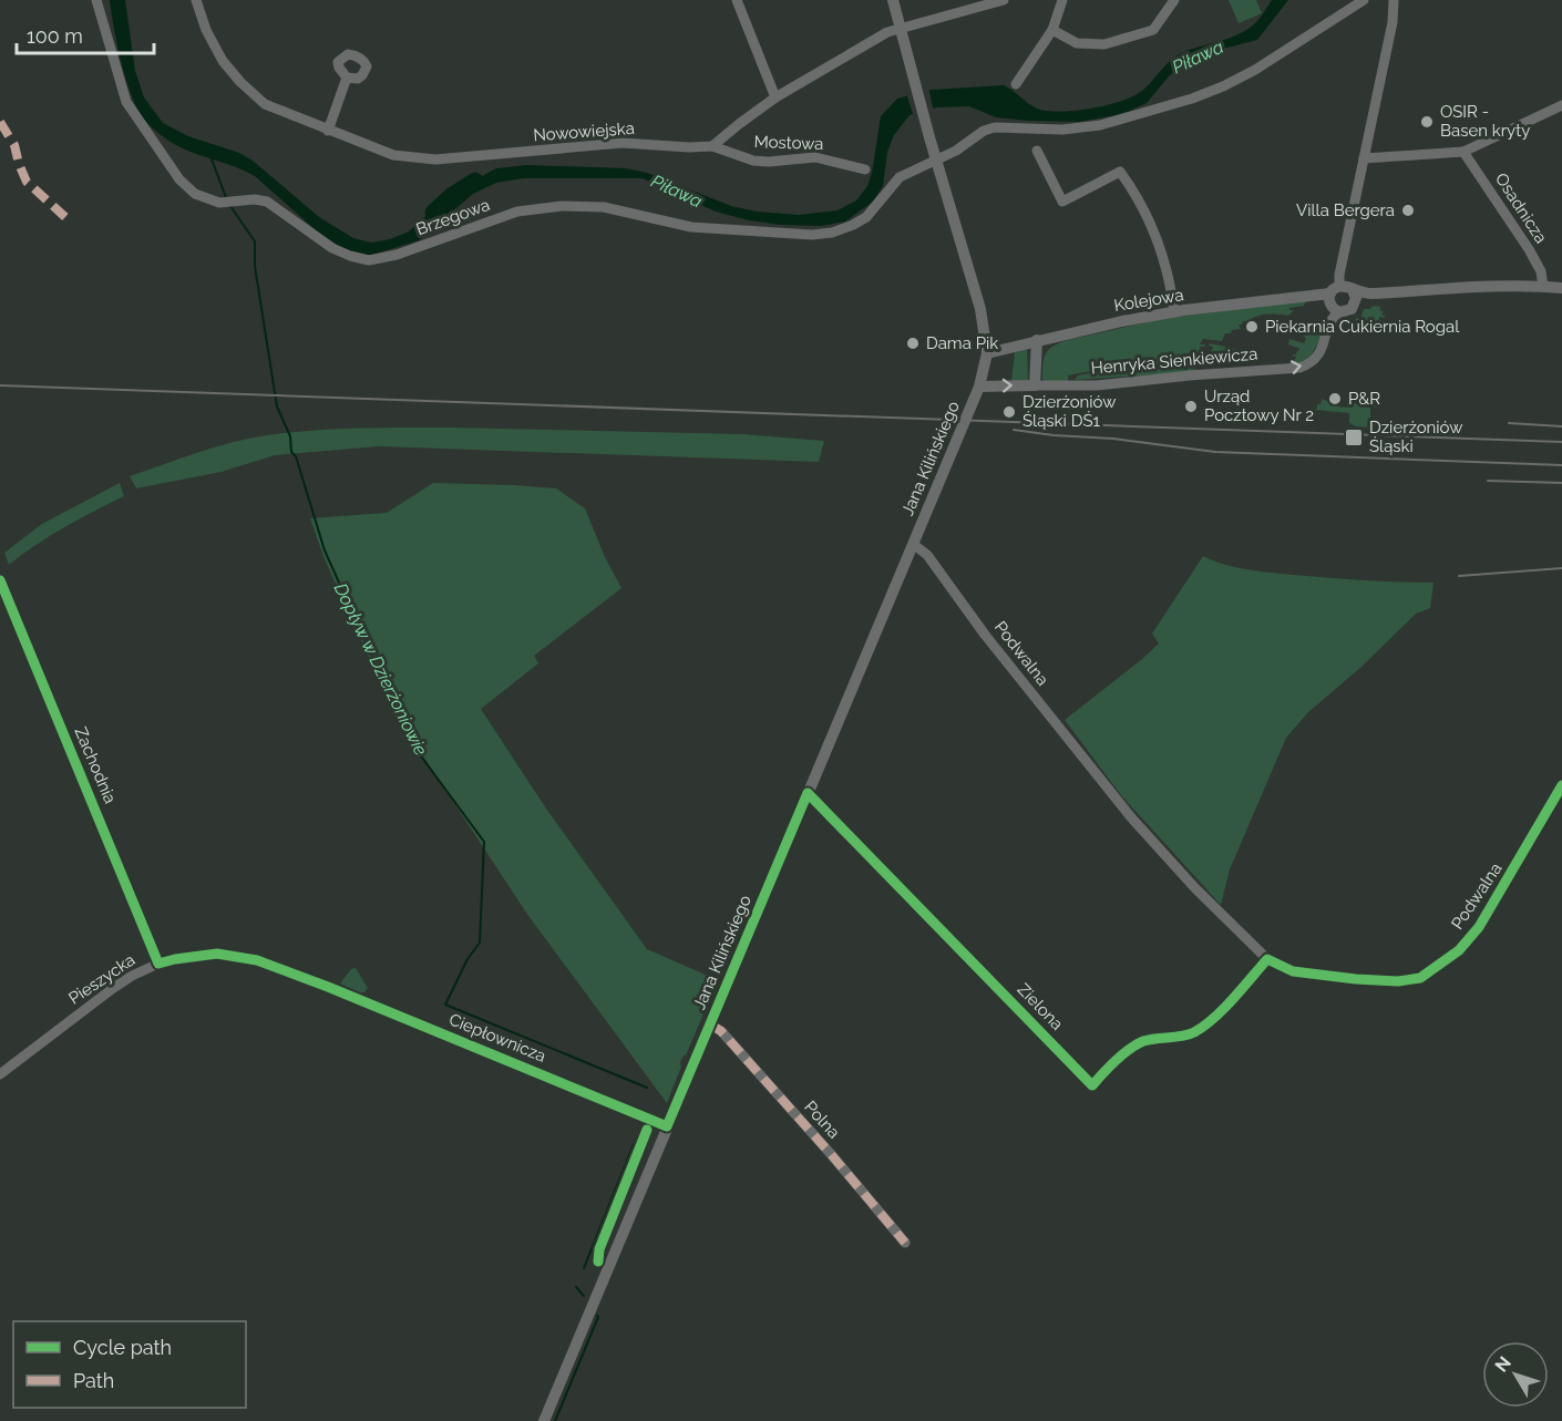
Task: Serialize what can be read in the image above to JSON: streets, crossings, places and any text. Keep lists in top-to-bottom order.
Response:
{
  "streets": {
    "street": [
      "Nowowiejska",
      "Mostowa",
      "Osadnicza",
      "Brzegowa",
      "Kolejowa",
      "Henryka Sienkiewicza",
      "Jana Kilińskiego",
      "Podwalna",
      "Zachodnia",
      "Pieszycka",
      "Zielona",
      "Ciepłownicza",
      "Polna"
    ]
  },
  "crossings": [
    ["Nowowiejska", "Mostowa"],
    ["Brzegowa", "Jana Kilińskiego"],
    ["Kolejowa", "Henryka Sienkiewicza"],
    ["Kolejowa", "Jana Kilińskiego"],
    ["Henryka Sienkiewicza", "Jana Kilińskiego"],
    ["Jana Kilińskiego", "Podwalna"],
    ["Jana Kilińskiego", "Zielona"],
    ["Jana Kilińskiego", "Ciepłownicza"],
    ["Jana Kilińskiego", "Polna"],
    ["Podwalna", "Zielona"],
    ["Zachodnia", "Pieszycka"],
    ["Pieszycka", "Ciepłownicza"]
  ],
  "one_way": ["Henryka Sienkiewicza"],
  "water": ["Piława", "Dopływ w Dzierżoniowie"],
  "places": {
    "other": [
      "OSIR - Basen kryty",
      "Villa Bergera",
      "Piekarnia Cukiernia Rogal",
      "Dama Pik",
      "P&R",
      "Urząd Pocztowy Nr 2",
      "Dzierżoniów Śląski DŚ1"
    ],
    "transit": ["Dzierżoniów Śląski"]
  },
  "legend": ["Cycle path", "Path"],
  "scale_bar": "100 m",
  "north": "top left"
}
